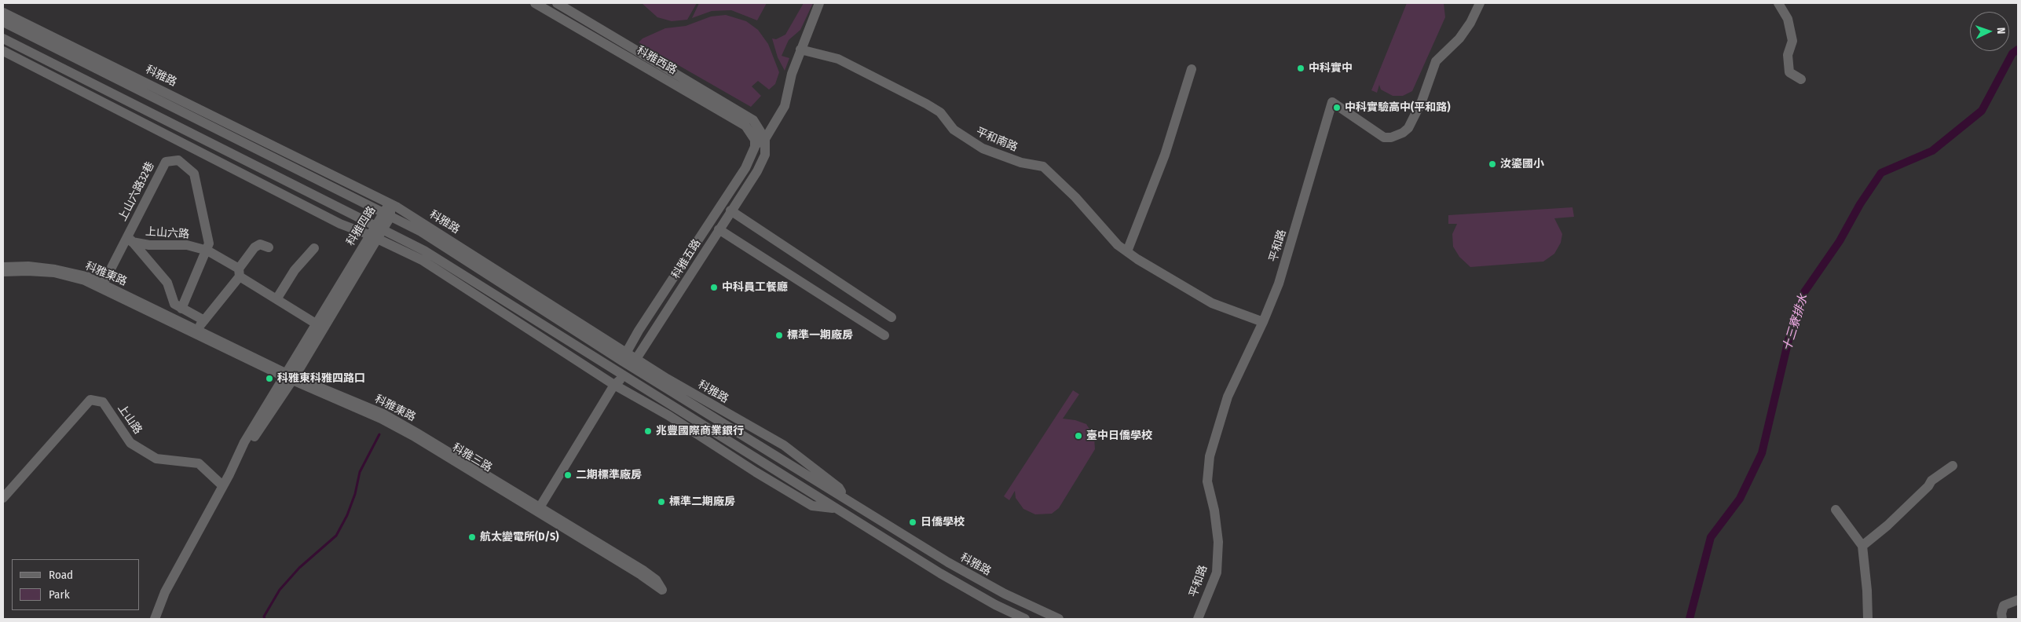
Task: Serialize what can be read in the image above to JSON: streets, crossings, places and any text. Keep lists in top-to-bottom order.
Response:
{
  "streets": {
    "street": [
      "科雅西路",
      "科雅路",
      "平和南路",
      "上山六路32巷",
      "科雅四路",
      "上山六路",
      "平和路",
      "科雅五路",
      "科雅東路",
      "上山路",
      "科雅三路"
    ]
  },
  "crossings": [
    ["科雅西路", "科雅五路"],
    ["科雅路", "科雅四路"],
    ["科雅路", "科雅五路"],
    ["平和南路", "平和路"],
    ["上山六路32巷", "上山六路"],
    ["上山六路32巷", "科雅東路"],
    ["科雅四路", "上山六路"],
    ["科雅四路", "科雅東路"],
    ["科雅四路", "上山路"],
    ["科雅四路", "科雅三路"],
    ["科雅五路", "科雅三路"],
    ["科雅東路", "科雅三路"]
  ],
  "water": ["十三寮排水"],
  "places": [
    "中科實中",
    "中科實驗高中(平和路)",
    "汝鎏國小",
    "中科員工餐廳",
    "標準一期廠房",
    "科雅東科雅四路口",
    "兆豐國際商業銀行",
    "臺中日僑學校",
    "二期標準廠房",
    "標準二期廠房",
    "日僑學校",
    "航太變電所(D/S)"
  ],
  "legend": ["Road", "Park"],
  "north": "right"
}
